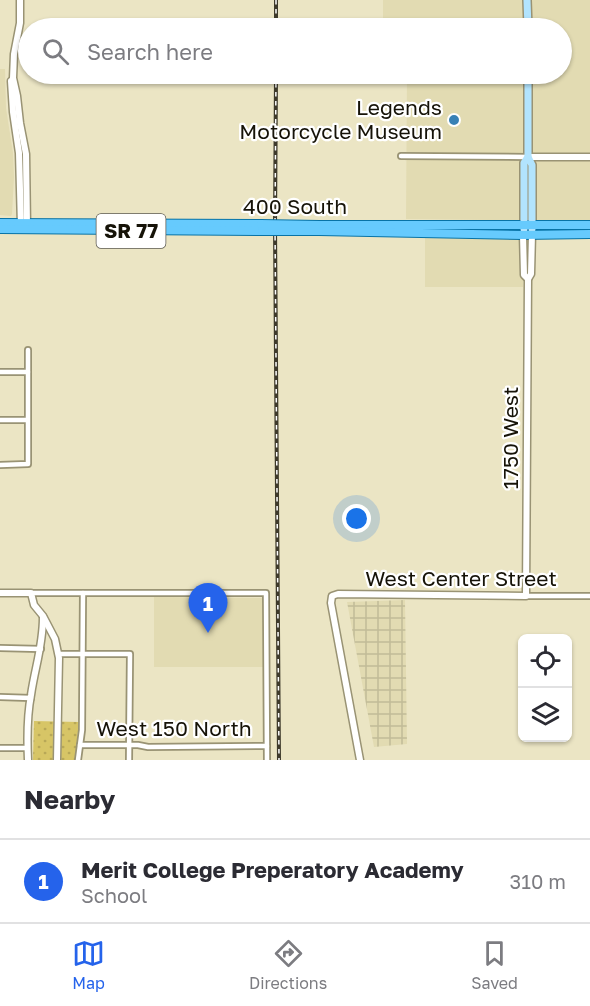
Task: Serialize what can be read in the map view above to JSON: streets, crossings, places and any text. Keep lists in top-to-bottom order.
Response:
{
  "streets": {
    "main road": ["400 South", "SR 77", "1750 West"],
    "street": ["West Center Street", "West 150 North"]
  },
  "crossings": [
    ["400 South", "SR 77"],
    ["400 South", "1750 West"],
    ["SR 77", "1750 West"],
    ["1750 West", "West Center Street"]
  ],
  "places": ["Legends Motorcycle Museum"],
  "page": {
    "search": "Search here",
    "pins": "1",
    "heading": "Nearby",
    "list": [
      {
        "mark": "1",
        "name": "Merit College Preperatory Academy",
        "note": "School",
        "value": "310 m"
      }
    ],
    "nav": ["Map", "Directions", "Saved"]
  }
}
